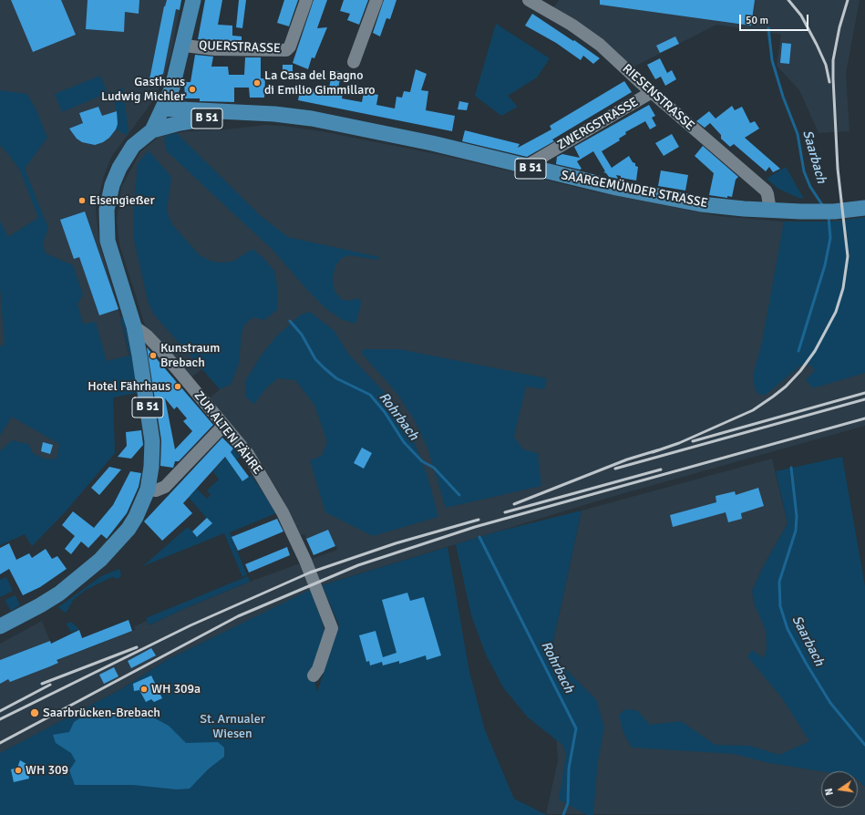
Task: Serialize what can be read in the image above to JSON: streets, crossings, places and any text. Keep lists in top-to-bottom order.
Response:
{
  "streets": {
    "main road": ["B 51", "SAARGEMÜNDER STRASSE"],
    "street": [
      "QUERSTRASSE",
      "RIESENSTRASSE",
      "ZWERGSTRASSE",
      "ZUR ALTEN FÄHRE"
    ]
  },
  "crossings": [
    ["RIESENSTRASSE", "ZWERGSTRASSE"],
    ["RIESENSTRASSE", "SAARGEMÜNDER STRASSE"],
    ["B 51", "SAARGEMÜNDER STRASSE"],
    ["B 51", "ZUR ALTEN FÄHRE"],
    ["ZWERGSTRASSE", "SAARGEMÜNDER STRASSE"]
  ],
  "water": ["Saarbach", "Rohrbach"],
  "parks": ["St. Arnualer Wiesen"],
  "places": [
    "La Casa del Bagno di Emilio Gimmillaro",
    "Gasthaus Ludwig Michler",
    "Eisengießer",
    "Kunstraum Brebach",
    "Hotel Fährhaus",
    "WH 309a",
    "Saarbrücken-Brebach",
    "WH 309"
  ],
  "scale_bar": "50 m",
  "north": "left"
}
